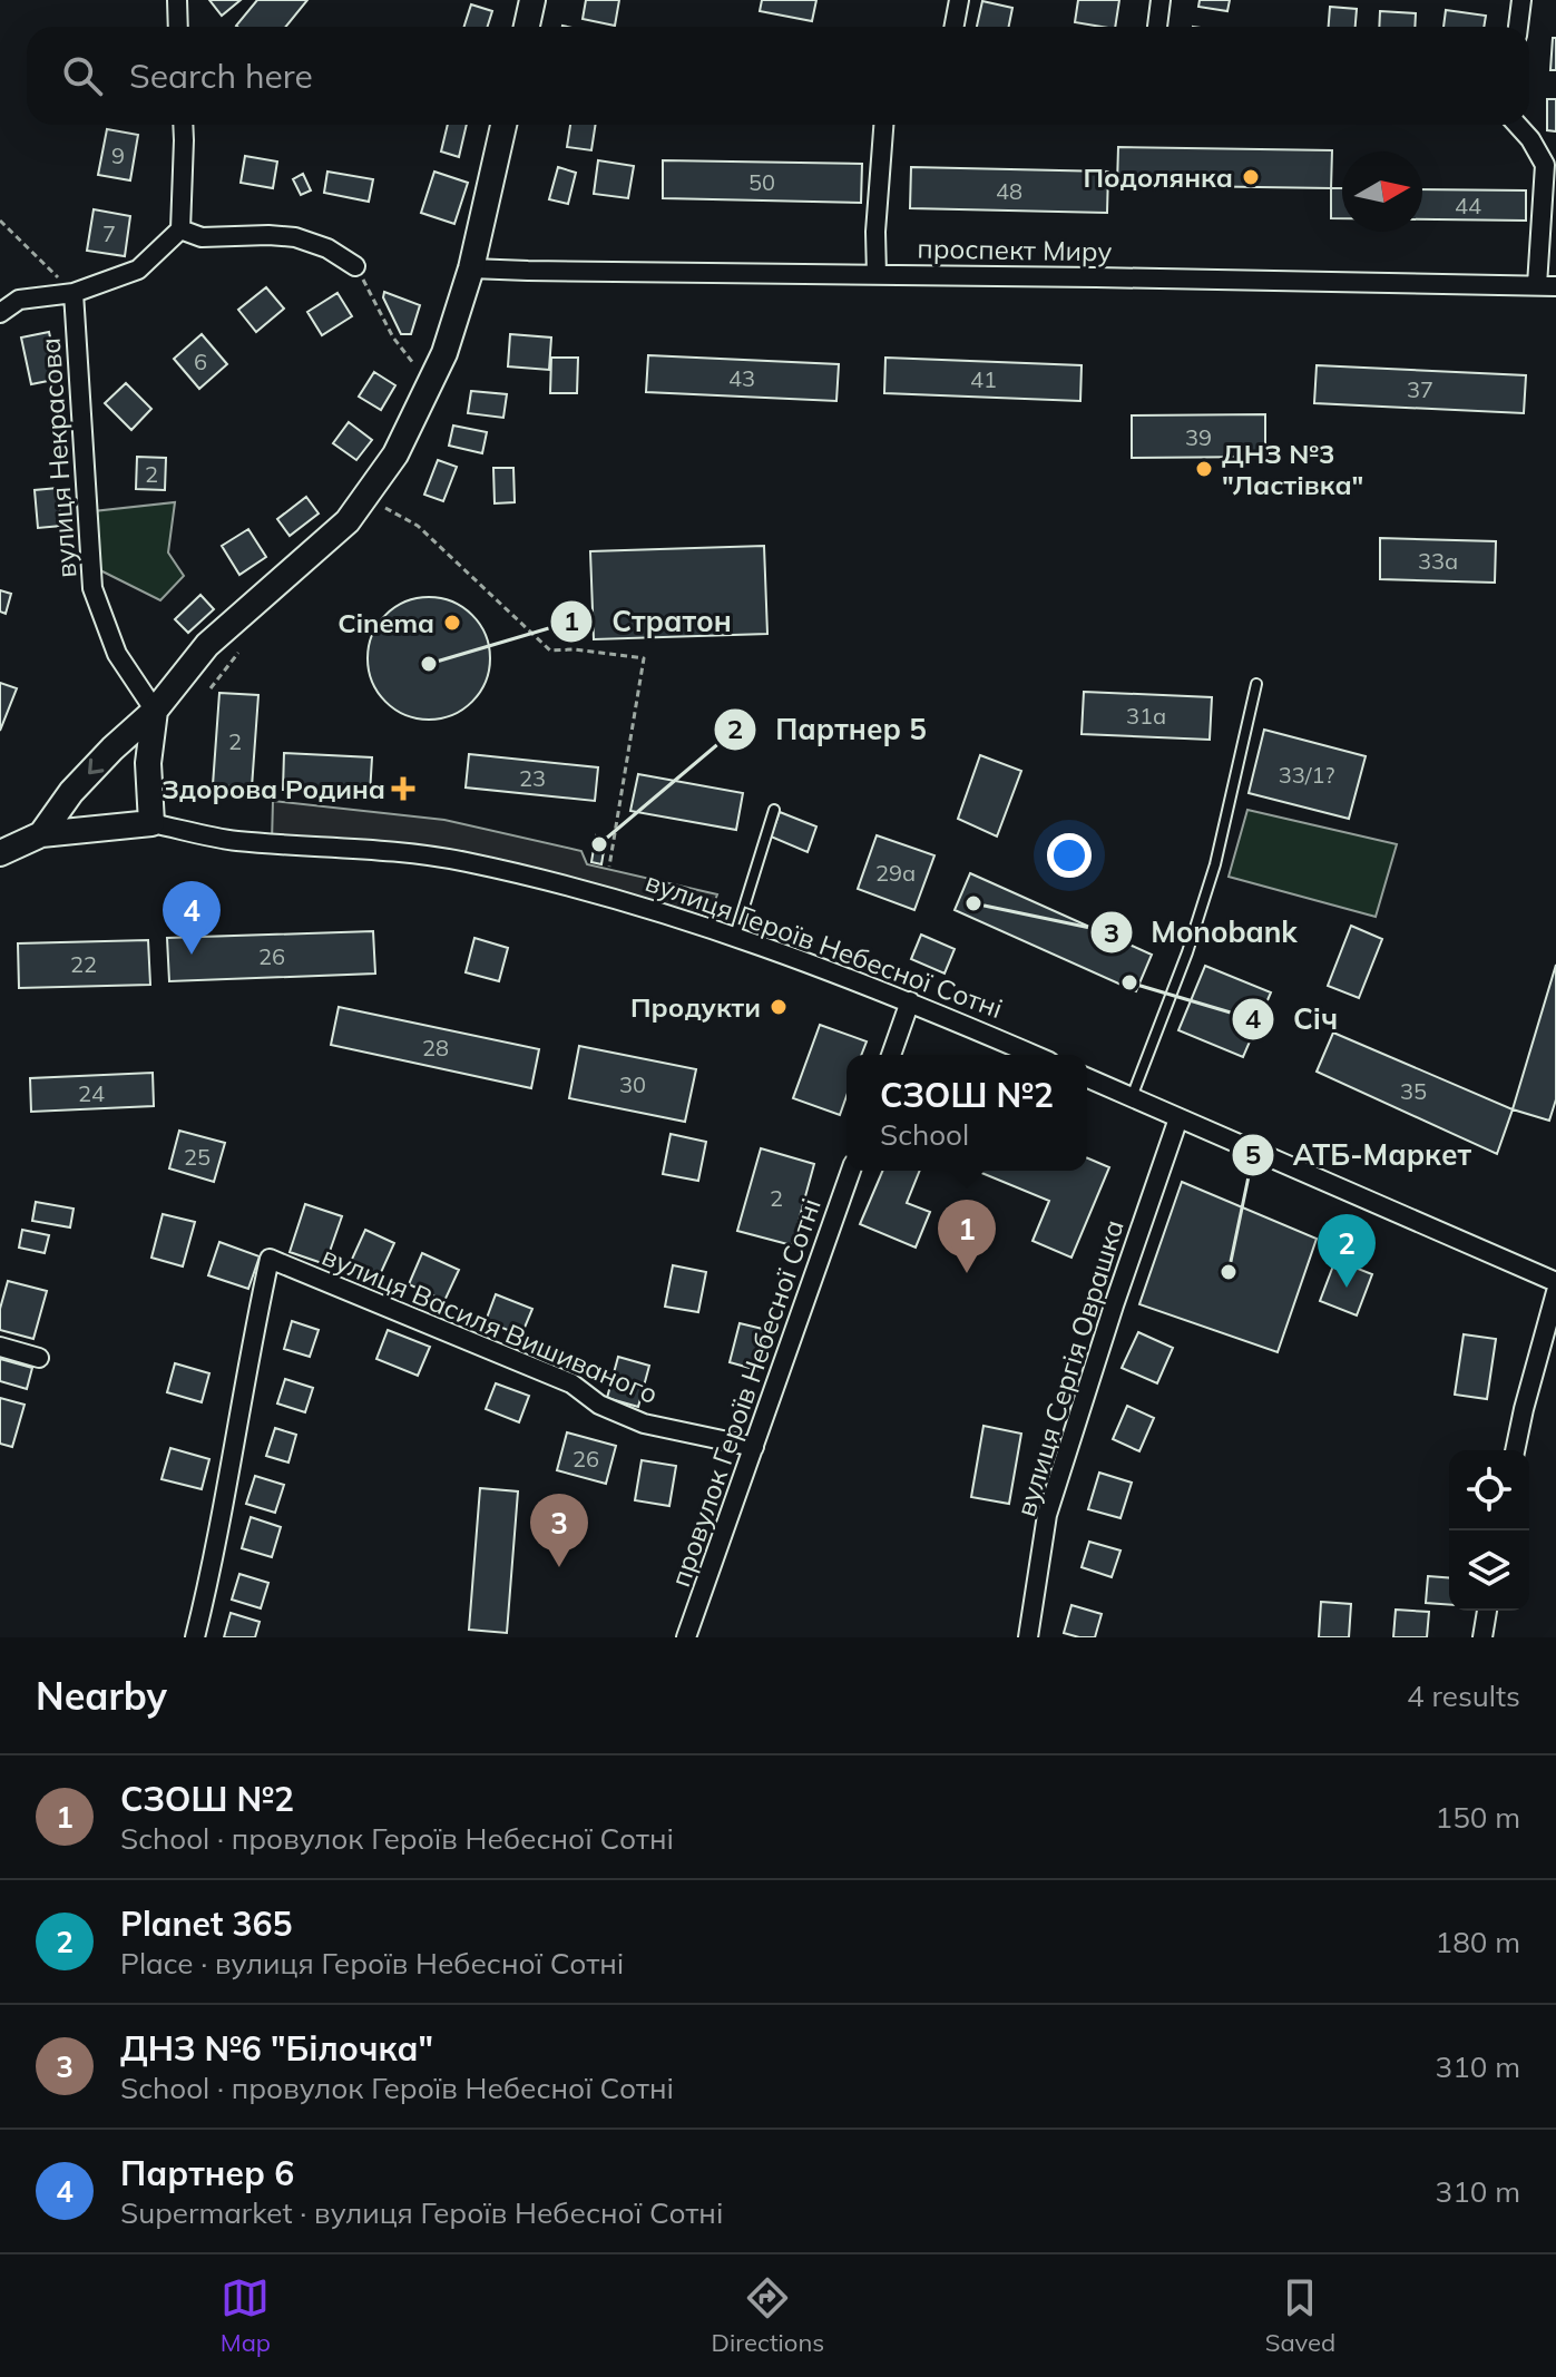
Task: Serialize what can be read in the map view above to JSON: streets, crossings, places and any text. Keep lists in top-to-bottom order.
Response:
{
  "streets": {
    "main road": ["вулиця Героїв Небесної Сотні"],
    "street": [
      "проспект Миру",
      "вулиця Некрасова",
      "вулиця Василя Вишиваного",
      "вулиця Сергія Оврашка",
      "провулок Героїв Небесної Сотні"
    ]
  },
  "crossings": [
    ["вулиця Василя Вишиваного", "провулок Героїв Небесної Сотні"]
  ],
  "places": {
    "other": [
      "Подолянка",
      "ДНЗ №3 \"Ластівка\"",
      "Cinema",
      "Стратон",
      "Партнер 5",
      "Monobank",
      "Січ",
      "Продукти",
      "АТБ-Маркет"
    ],
    "health": ["Здорова Родина"]
  },
  "house_numbers": [
    "9",
    "50",
    "48",
    "44",
    "7",
    "6",
    "43",
    "41",
    "37",
    "39",
    "2",
    "33а",
    "31а",
    "2",
    "33/1?",
    "23",
    "29а",
    "26",
    "22",
    "28",
    "30",
    "35",
    "24",
    "25",
    "2",
    "26"
  ],
  "north": "right",
  "page": {
    "search": "Search here",
    "pins": [
      "4",
      "1",
      "2",
      "3"
    ],
    "popup": ["СЗОШ №2", "School"],
    "heading": ["Nearby", "4 results"],
    "list": [
      {
        "mark": "1",
        "name": "СЗОШ №2",
        "note": "School · провулок Героїв Небесної Сотні",
        "value": "150 m"
      },
      {
        "mark": "2",
        "name": "Planet 365",
        "note": "Place · вулиця Героїв Небесної Сотні",
        "value": "180 m"
      },
      {
        "mark": "3",
        "name": "ДНЗ №6 \"Білочка\"",
        "note": "School · провулок Героїв Небесної Сотні",
        "value": "310 m"
      },
      {
        "mark": "4",
        "name": "Партнер 6",
        "note": "Supermarket · вулиця Героїв Небесної Сотні",
        "value": "310 m"
      }
    ],
    "nav": ["Map", "Directions", "Saved"]
  }
}
